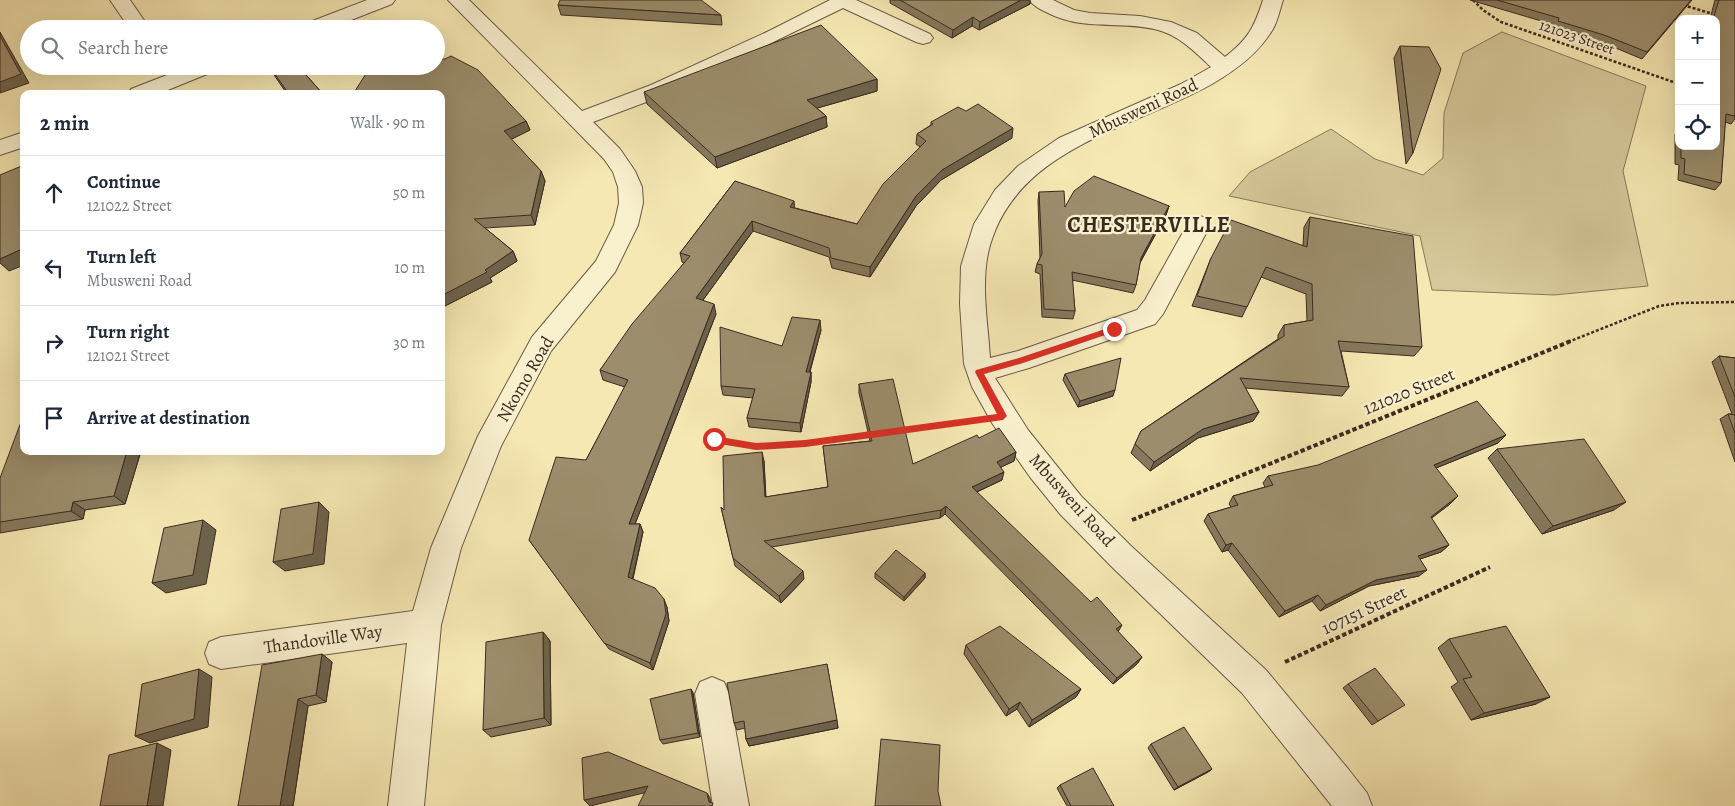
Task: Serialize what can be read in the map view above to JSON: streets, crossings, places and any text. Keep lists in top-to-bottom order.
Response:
{
  "streets": {
    "street": ["Mbusweni Road", "Nkomo Road", "Thandoville Way"],
    "path": ["121023 Street", "121020 Street", "107151 Street"]
  },
  "crossings": [
    ["Mbusweni Road", "121020 Street"],
    ["Mbusweni Road", "107151 Street"],
    ["Nkomo Road", "Thandoville Way"]
  ],
  "districts": ["CHESTERVILLE"],
  "page": {
    "map_buttons": ["+", "−"],
    "search": "Search here",
    "heading": ["2 min", "Walk · 90 m"],
    "list": [
      ["Continue", "121022 Street", "50 m"],
      ["Turn left", "Mbusweni Road", "10 m"],
      ["Turn right", "121021 Street", "30 m"],
      "Arrive at destination"
    ]
  }
}
